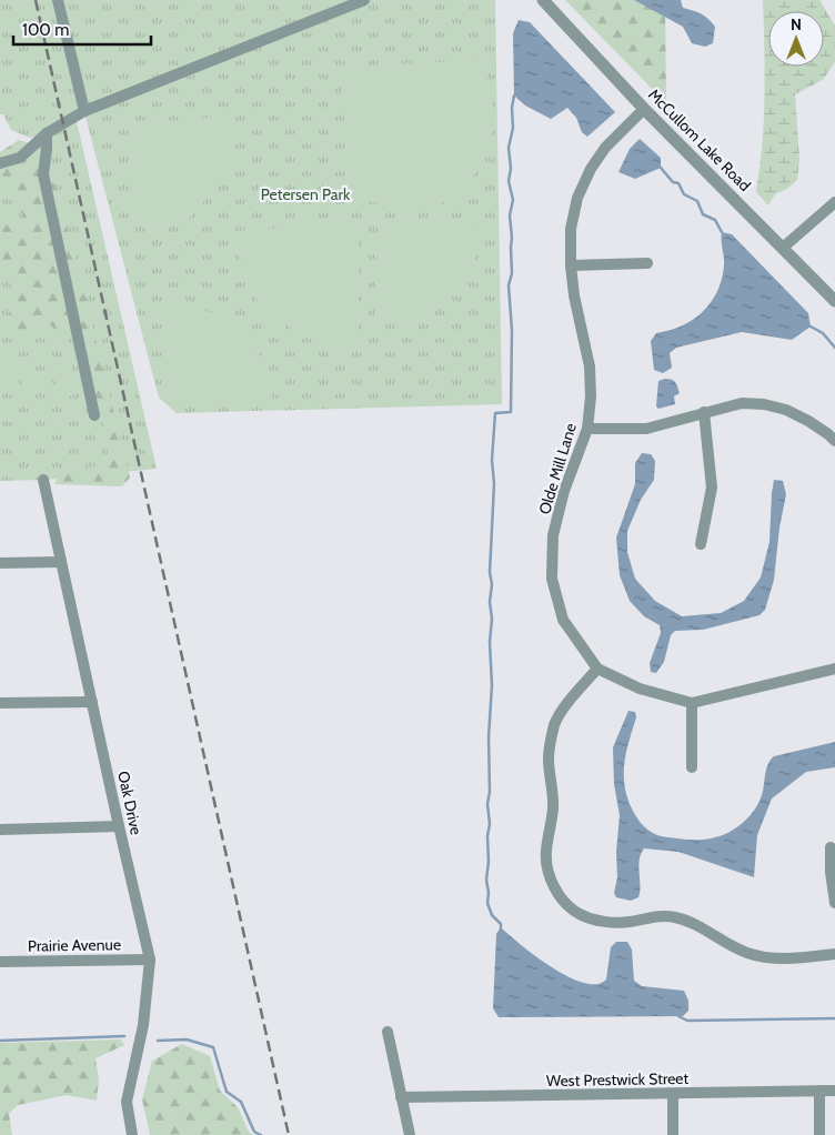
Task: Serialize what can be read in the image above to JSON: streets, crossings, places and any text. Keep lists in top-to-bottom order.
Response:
{
  "streets": {
    "street": [
      "McCullom Lake Road",
      "Olde Mill Lane",
      "Oak Drive",
      "Prairie Avenue",
      "West Prestwick Street"
    ]
  },
  "crossings": [
    ["McCullom Lake Road", "Olde Mill Lane"],
    ["Oak Drive", "Prairie Avenue"]
  ],
  "parks": ["Petersen Park"],
  "scale_bar": "100 m",
  "north": "top"
}
